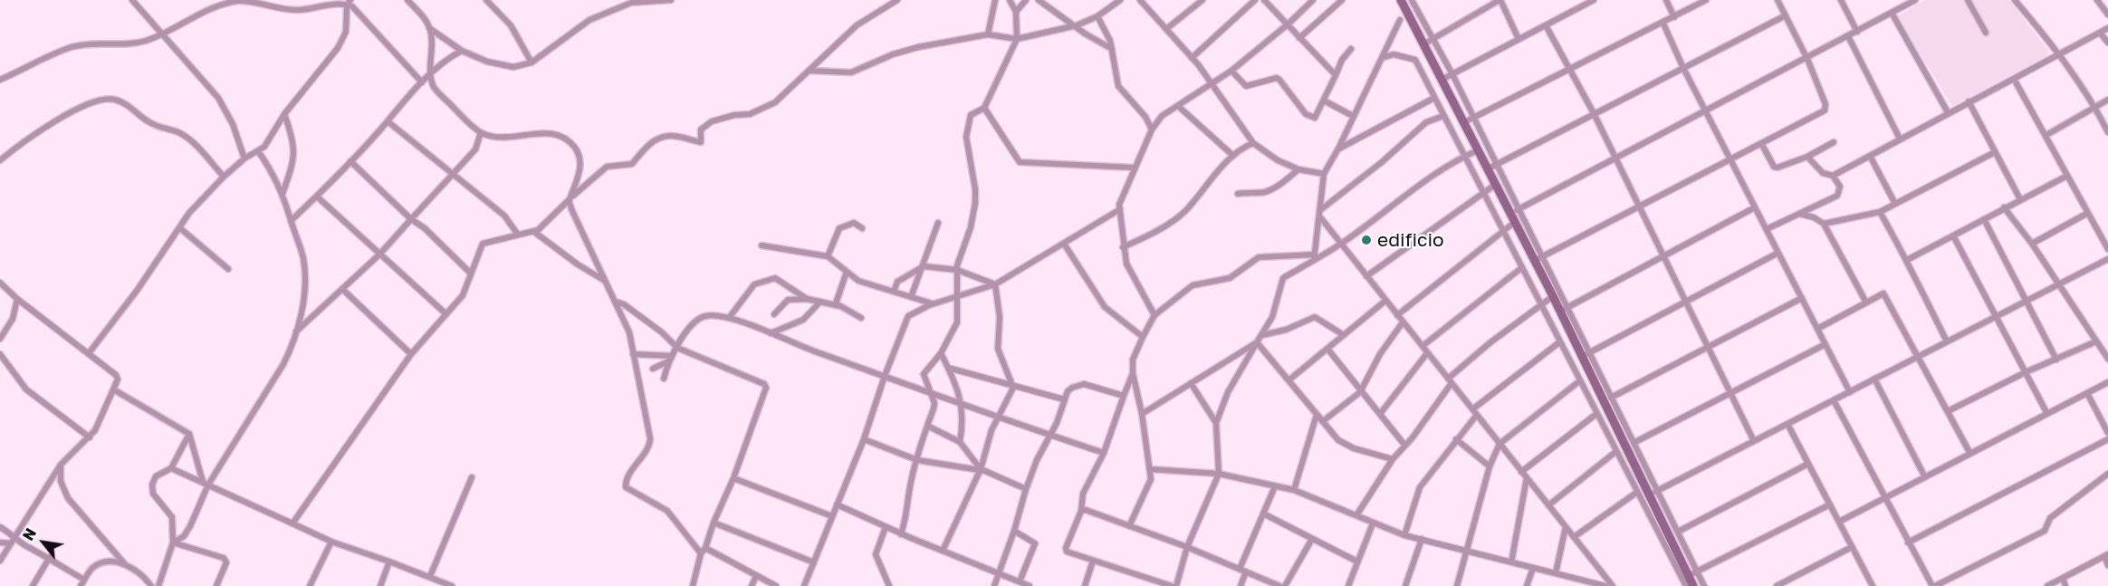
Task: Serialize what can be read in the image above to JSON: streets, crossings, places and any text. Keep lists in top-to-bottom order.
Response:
{
  "places": ["edificio"],
  "north": "top left"
}
